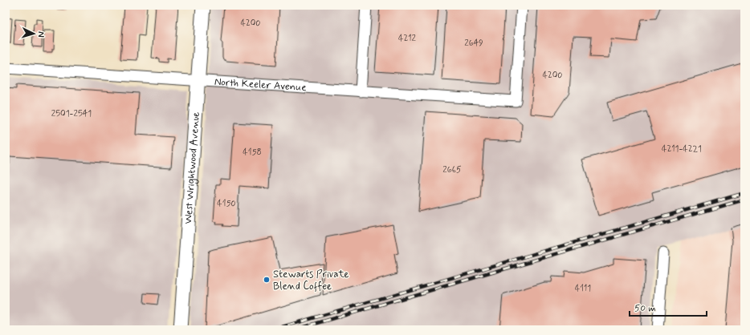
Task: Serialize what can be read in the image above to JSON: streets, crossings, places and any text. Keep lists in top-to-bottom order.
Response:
{
  "streets": {
    "street": ["North Keeler Avenue", "West Wrightwood Avenue"]
  },
  "crossings": [
    ["North Keeler Avenue", "West Wrightwood Avenue"]
  ],
  "places": ["Stewarts Private Blend Coffee"],
  "house_numbers": [
    "4200",
    "4212",
    "2649",
    "4200",
    "2501-2541",
    "4211-4221",
    "4158",
    "2665",
    "4150",
    "4111"
  ],
  "scale_bar": "50 m",
  "north": "right"
}
